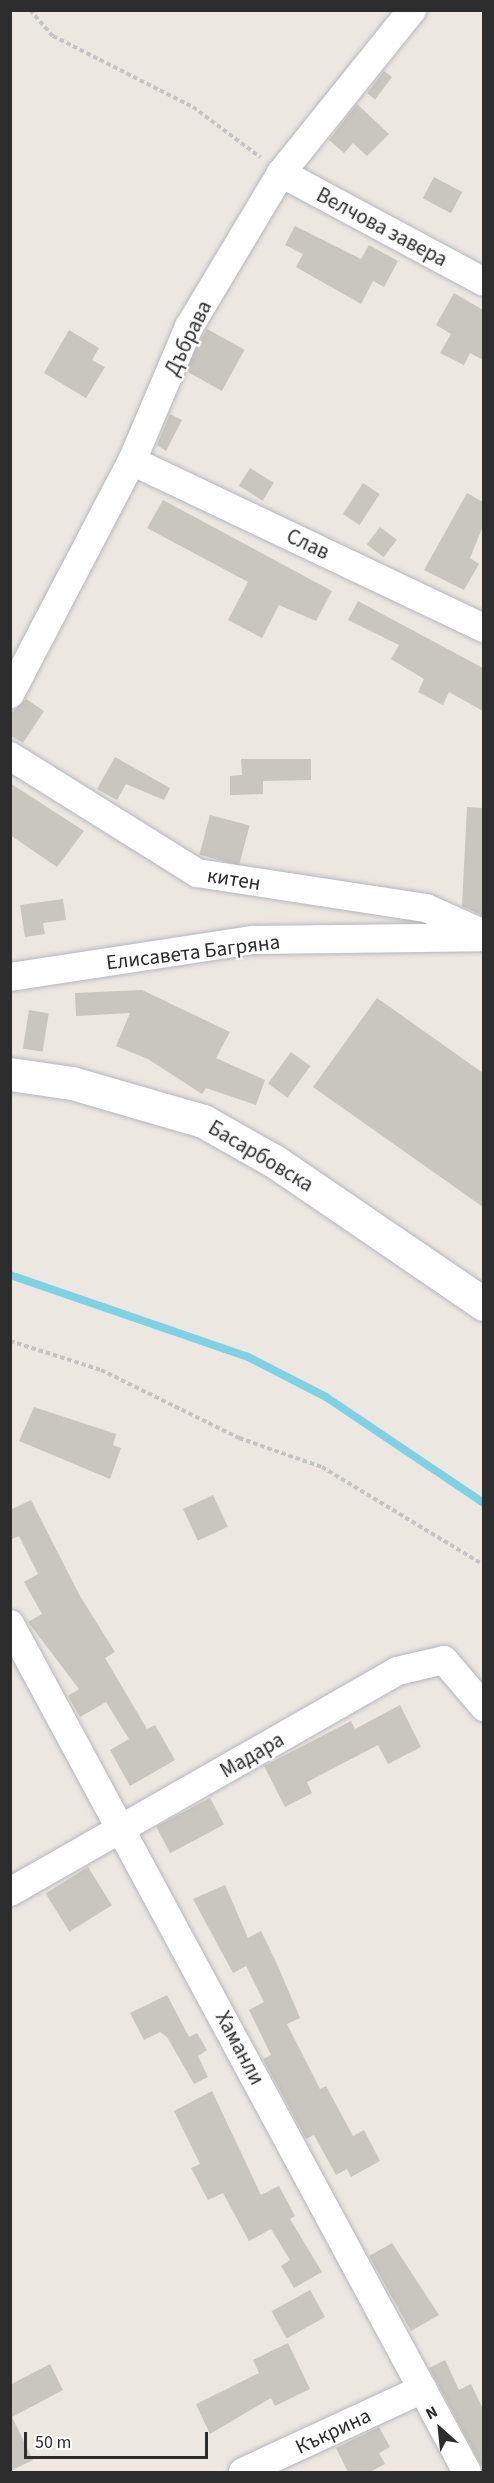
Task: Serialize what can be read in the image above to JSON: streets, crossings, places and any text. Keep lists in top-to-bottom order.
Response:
{
  "streets": {
    "street": [
      "Велчова завера",
      "Дъбрава",
      "Слав",
      "китен",
      "Елисавета Багряна",
      "Басарбовска",
      "Мадара",
      "Хаманли",
      "Къкрина"
    ]
  },
  "crossings": [
    ["Велчова завера", "Дъбрава"],
    ["Дъбрава", "Слав"],
    ["китен", "Елисавета Багряна"],
    ["Мадара", "Хаманли"],
    ["Хаманли", "Къкрина"]
  ],
  "scale_bar": "50 m",
  "north": "top left"
}
